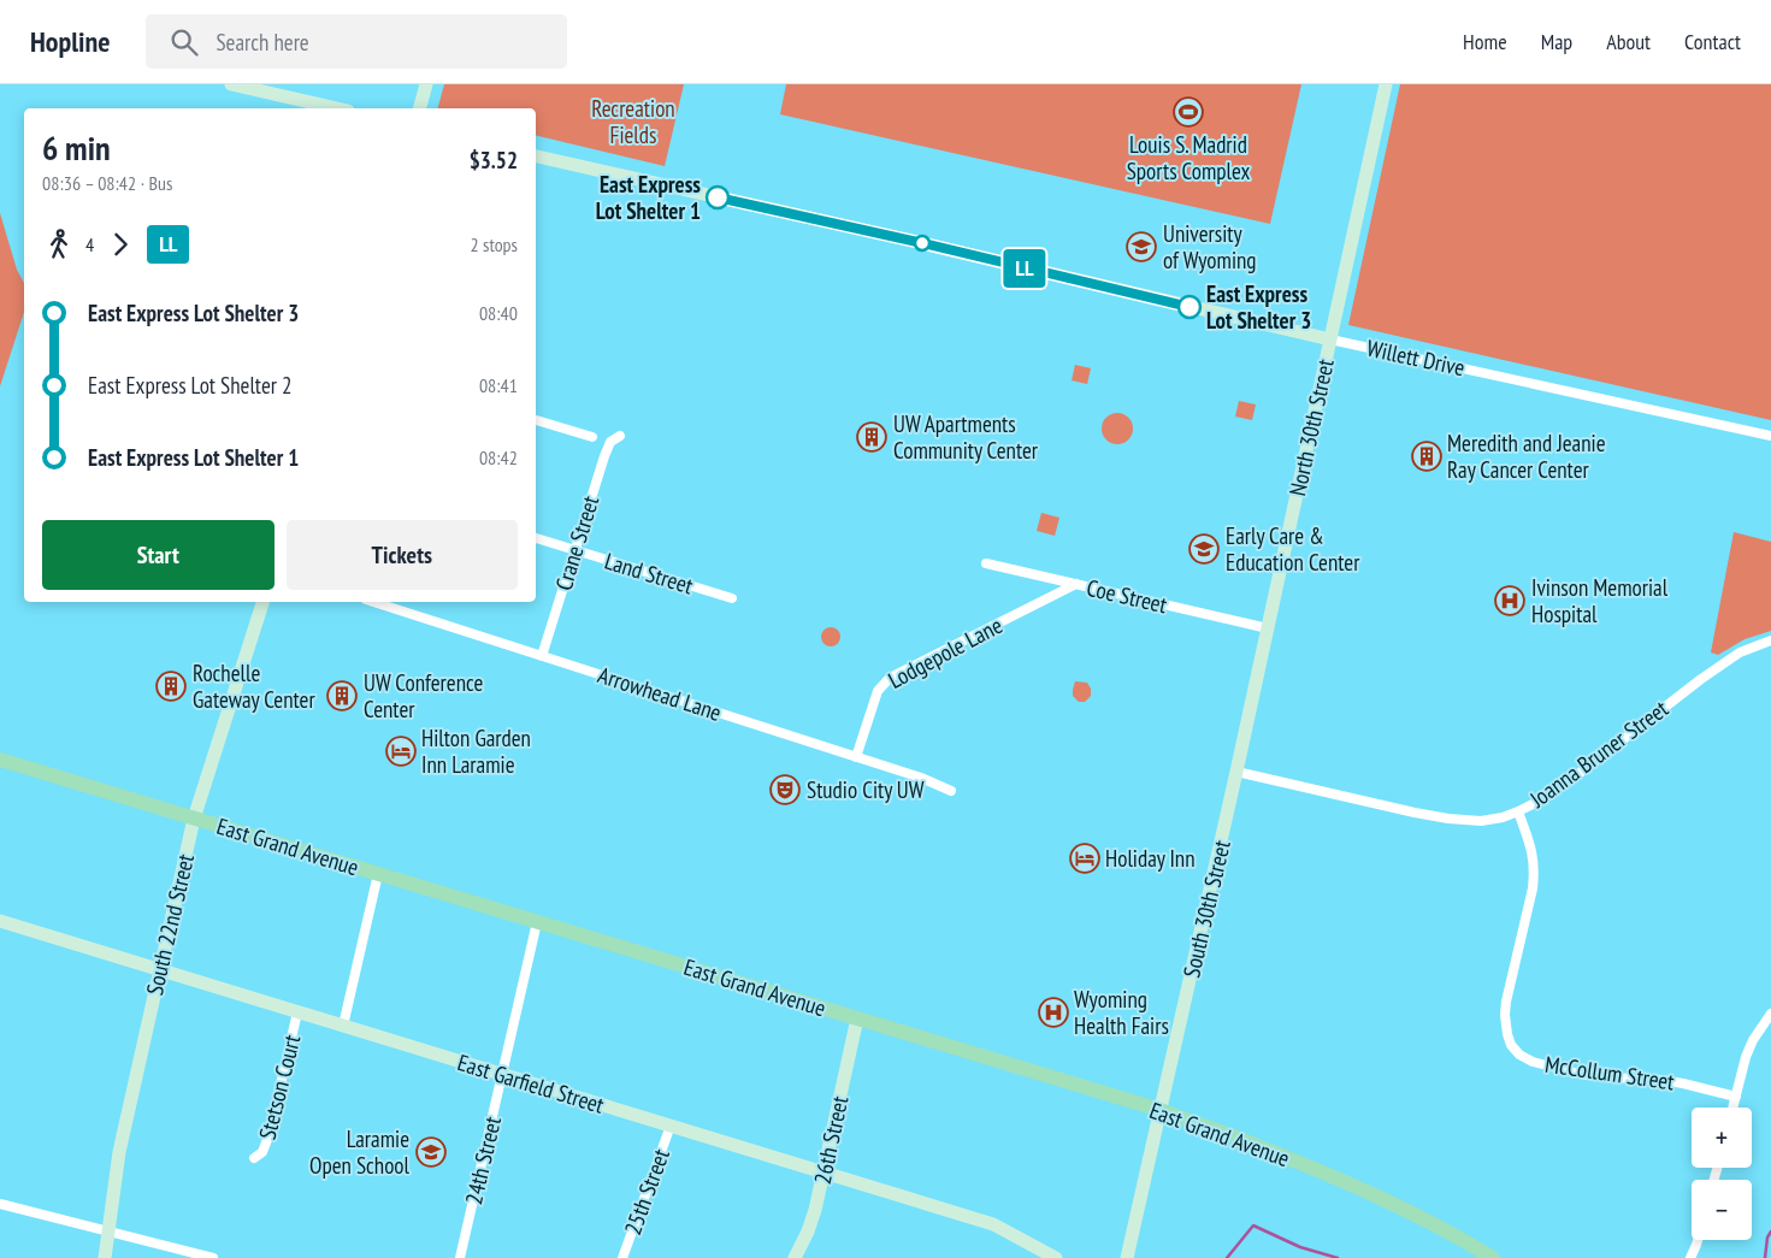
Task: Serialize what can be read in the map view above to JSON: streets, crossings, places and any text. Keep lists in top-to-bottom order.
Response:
{
  "streets": {
    "main road": ["East Grand Avenue"],
    "street": [
      "Willett Drive",
      "North 30th Street",
      "Crane Street",
      "Land Street",
      "Coe Street",
      "Lodgepole Lane",
      "Arrowhead Lane",
      "Joanna Bruner Street",
      "South 30th Street",
      "South 22nd Street",
      "McCollum Street",
      "East Garfield Street",
      "Stetson Court",
      "26th Street",
      "24th Street",
      "25th Street"
    ]
  },
  "crossings": [
    ["Willett Drive", "North 30th Street"],
    ["North 30th Street", "Coe Street"],
    ["North 30th Street", "Joanna Bruner Street"],
    ["North 30th Street", "South 30th Street"],
    ["Crane Street", "Land Street"],
    ["Crane Street", "Arrowhead Lane"],
    ["Coe Street", "Lodgepole Lane"],
    ["Lodgepole Lane", "Arrowhead Lane"],
    ["Joanna Bruner Street", "South 30th Street"],
    ["Joanna Bruner Street", "McCollum Street"],
    ["East Grand Avenue", "South 30th Street"],
    ["East Grand Avenue", "South 22nd Street"],
    ["East Grand Avenue", "26th Street"],
    ["East Grand Avenue", "24th Street"],
    ["South 22nd Street", "East Garfield Street"],
    ["East Garfield Street", "Stetson Court"],
    ["East Garfield Street", "26th Street"],
    ["East Garfield Street", "24th Street"],
    ["East Garfield Street", "25th Street"]
  ],
  "parks": ["Recreation Fields"],
  "places": {
    "sports": ["Louis S. Madrid Sports Complex"],
    "other": ["East Express Lot Shelter 1", "East Express Lot Shelter 3"],
    "school or university": ["University of Wyoming", "Early Care & Education Center", "Laramie Open School"],
    "building": [
      "UW Apartments Community Center",
      "Meredith and Jeanie Ray Cancer Center",
      "Rochelle Gateway Center",
      "UW Conference Center"
    ],
    "hospital": ["Ivinson Memorial Hospital", "Wyoming Health Fairs"],
    "hotel": ["Hilton Garden Inn Laramie", "Holiday Inn"],
    "theatre": ["Studio City UW"]
  },
  "lines": ["bus line LL"],
  "page": {
    "header": "Hopline",
    "search": "Search here",
    "nav": [
      "Home",
      "Map",
      "About",
      "Contact"
    ],
    "on_map": "LL",
    "heading": ["6 min", "08:36 – 08:42 · Bus", "$3.52"],
    "legs": ["4", "LL", "2 stops"],
    "list": [
      {
        "name": "East Express Lot Shelter 3",
        "value": "08:40"
      },
      {
        "name": "East Express Lot Shelter 2",
        "value": "08:41"
      },
      {
        "name": "East Express Lot Shelter 1",
        "value": "08:42"
      }
    ],
    "buttons": ["Start", "Tickets"],
    "map_buttons": ["+", "−"]
  }
}
